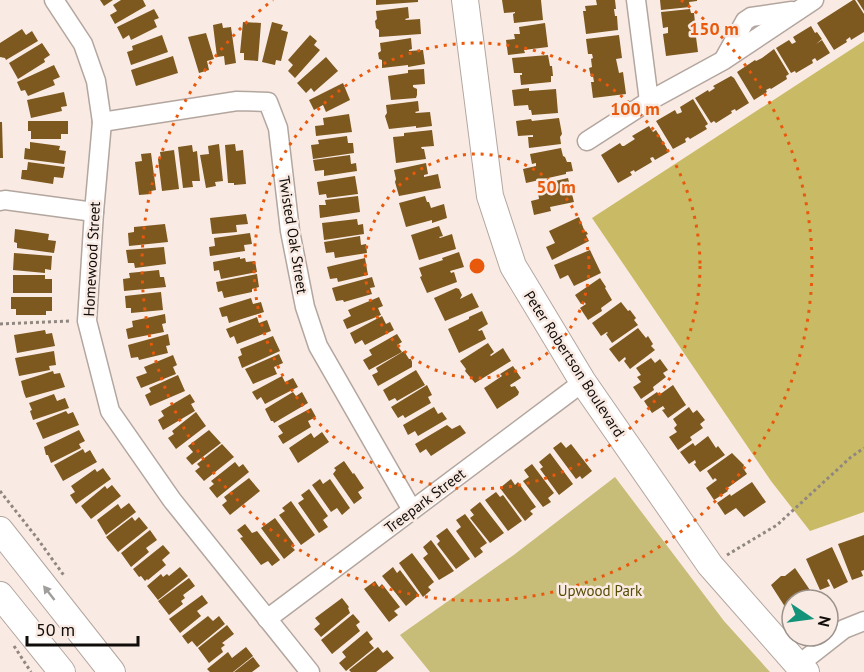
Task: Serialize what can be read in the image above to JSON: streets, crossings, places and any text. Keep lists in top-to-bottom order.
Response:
{
  "streets": {
    "street": [
      "Twisted Oak Street",
      "Homewood Street",
      "Peter Robertson Boulevard",
      "Treepark Street"
    ]
  },
  "crossings": [
    ["Twisted Oak Street", "Homewood Street"],
    ["Twisted Oak Street", "Treepark Street"],
    ["Homewood Street", "Treepark Street"],
    ["Peter Robertson Boulevard", "Treepark Street"]
  ],
  "parks": ["Upwood Park"],
  "scale_bar": "50 m",
  "north": "right",
  "rings": ["150 m", "100 m", "50 m"]
}
